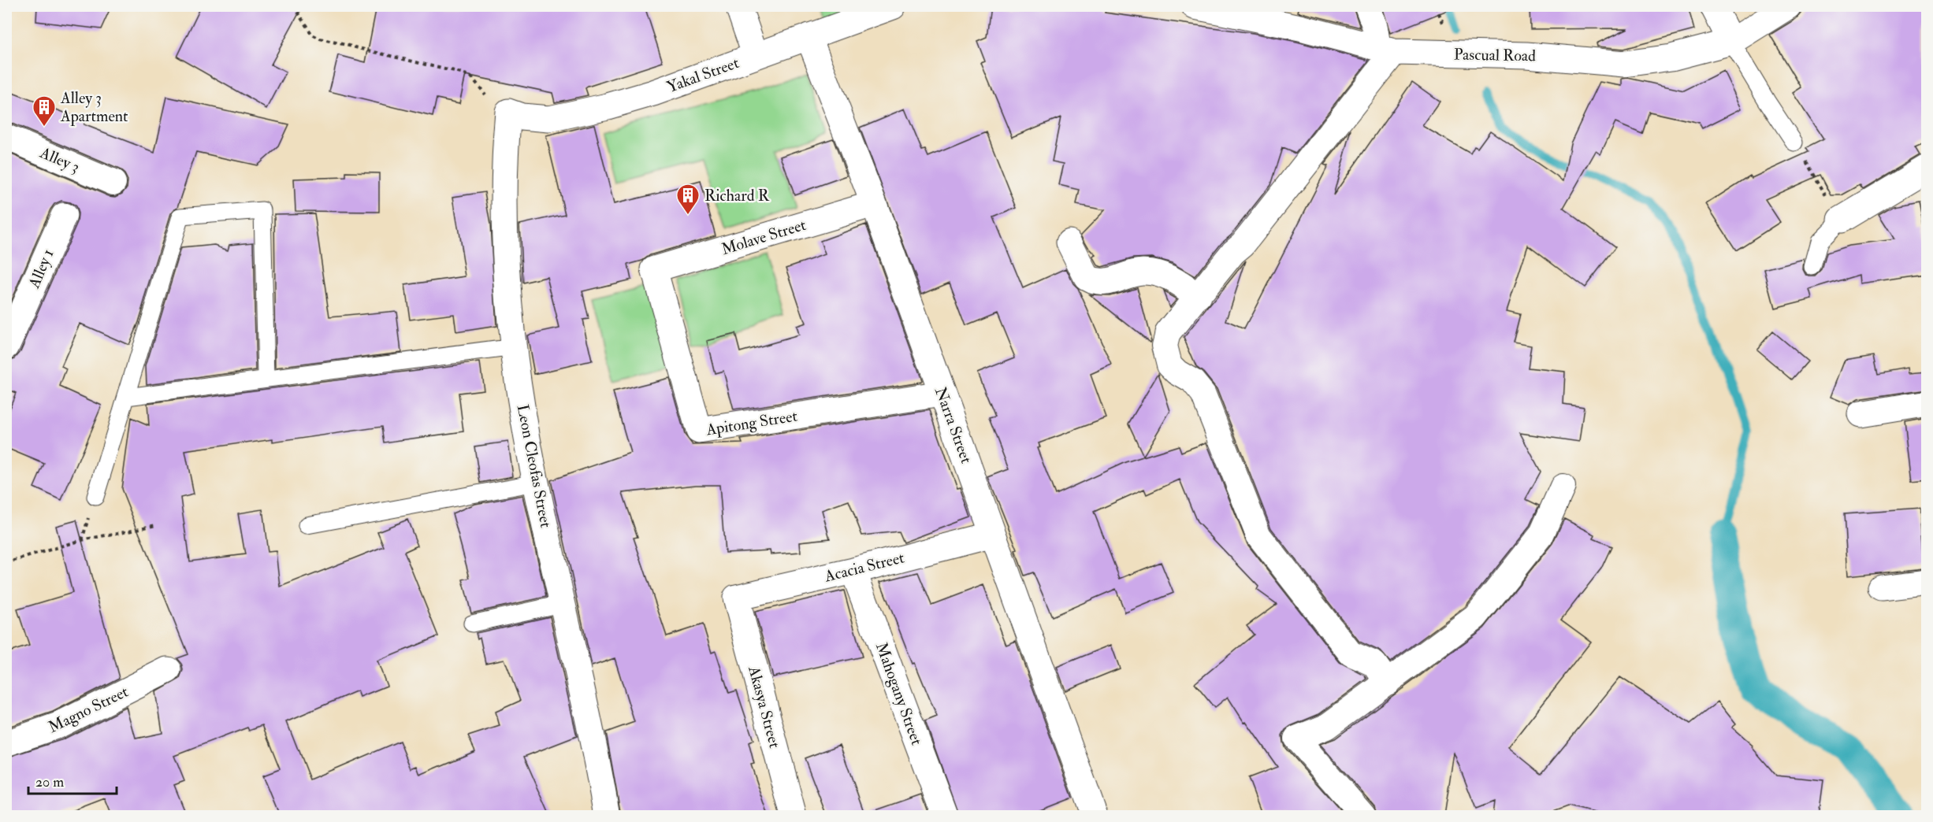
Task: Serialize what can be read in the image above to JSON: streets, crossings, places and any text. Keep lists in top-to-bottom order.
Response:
{
  "streets": {
    "street": [
      "Pascual Road",
      "Yakal Street",
      "Alley 3",
      "Molave Street",
      "Alley 1",
      "Apitong Street",
      "Narra Street",
      "Leon Cleofas Street",
      "Acacia Street",
      "Mahogany Street",
      "Akasya Street",
      "Magno Street"
    ]
  },
  "crossings": [
    ["Yakal Street", "Narra Street"],
    ["Yakal Street", "Leon Cleofas Street"],
    ["Molave Street", "Apitong Street"],
    ["Molave Street", "Narra Street"],
    ["Apitong Street", "Narra Street"],
    ["Narra Street", "Acacia Street"],
    ["Acacia Street", "Mahogany Street"],
    ["Acacia Street", "Akasya Street"]
  ],
  "places": {
    "building": ["Alley 3 Apartment", "Richard R"]
  },
  "scale_bar": "20 m"
}
